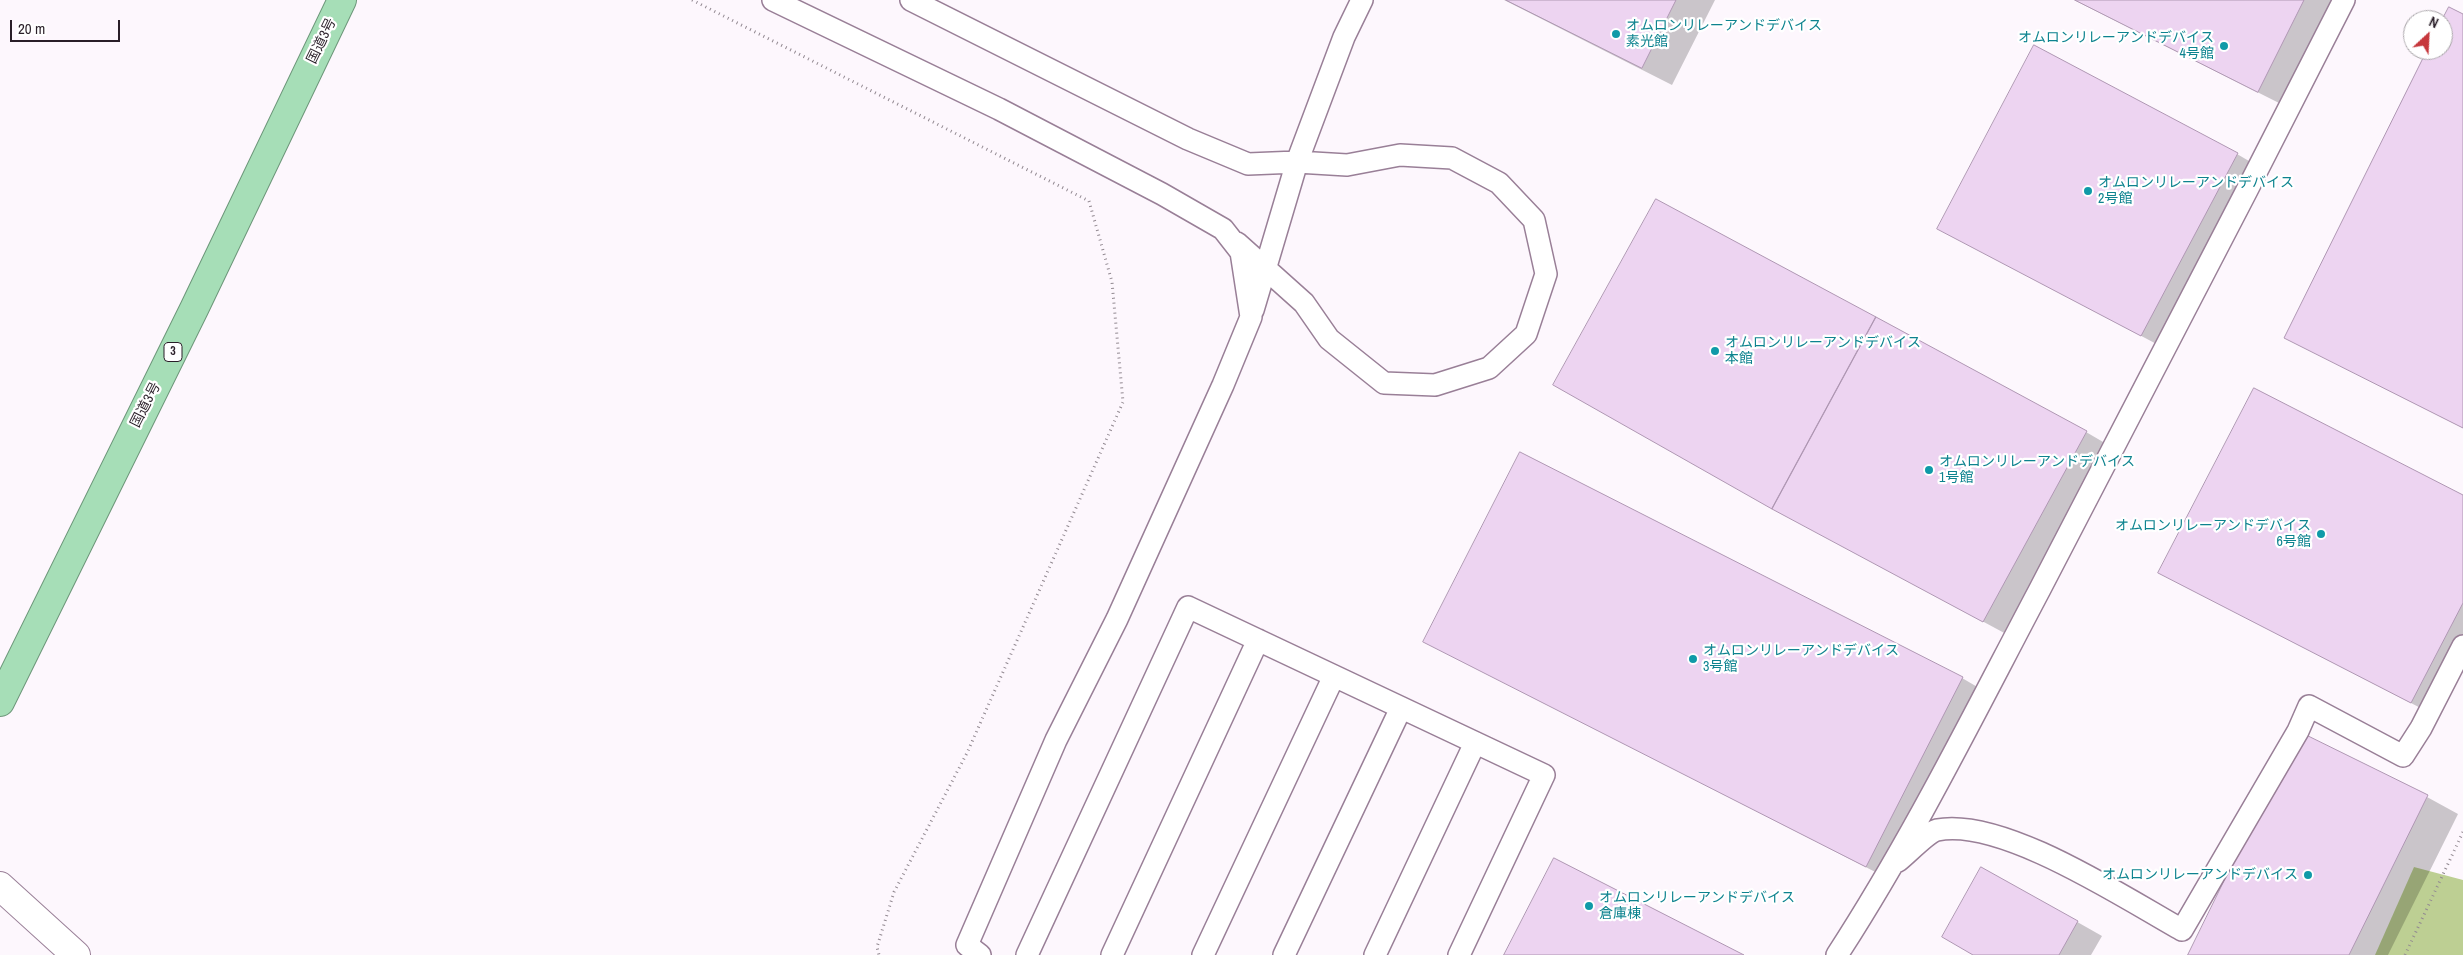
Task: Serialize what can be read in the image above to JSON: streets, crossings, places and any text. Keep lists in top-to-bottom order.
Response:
{
  "streets": {
    "highway": ["国道3号", "3"]
  },
  "places": [
    "オムロンリレーアンドデバイス 素光館",
    "オムロンリレーアンドデバイス 4号館",
    "オムロンリレーアンドデバイス 2号館",
    "オムロンリレーアンドデバイス 本館",
    "オムロンリレーアンドデバイス 1号館",
    "オムロンリレーアンドデバイス 6号館",
    "オムロンリレーアンドデバイス 3号館",
    "オムロンリレーアンドデバイス",
    "オムロンリレーアンドデバイス 倉庫棟"
  ],
  "scale_bar": "20 m",
  "north": "top right"
}
